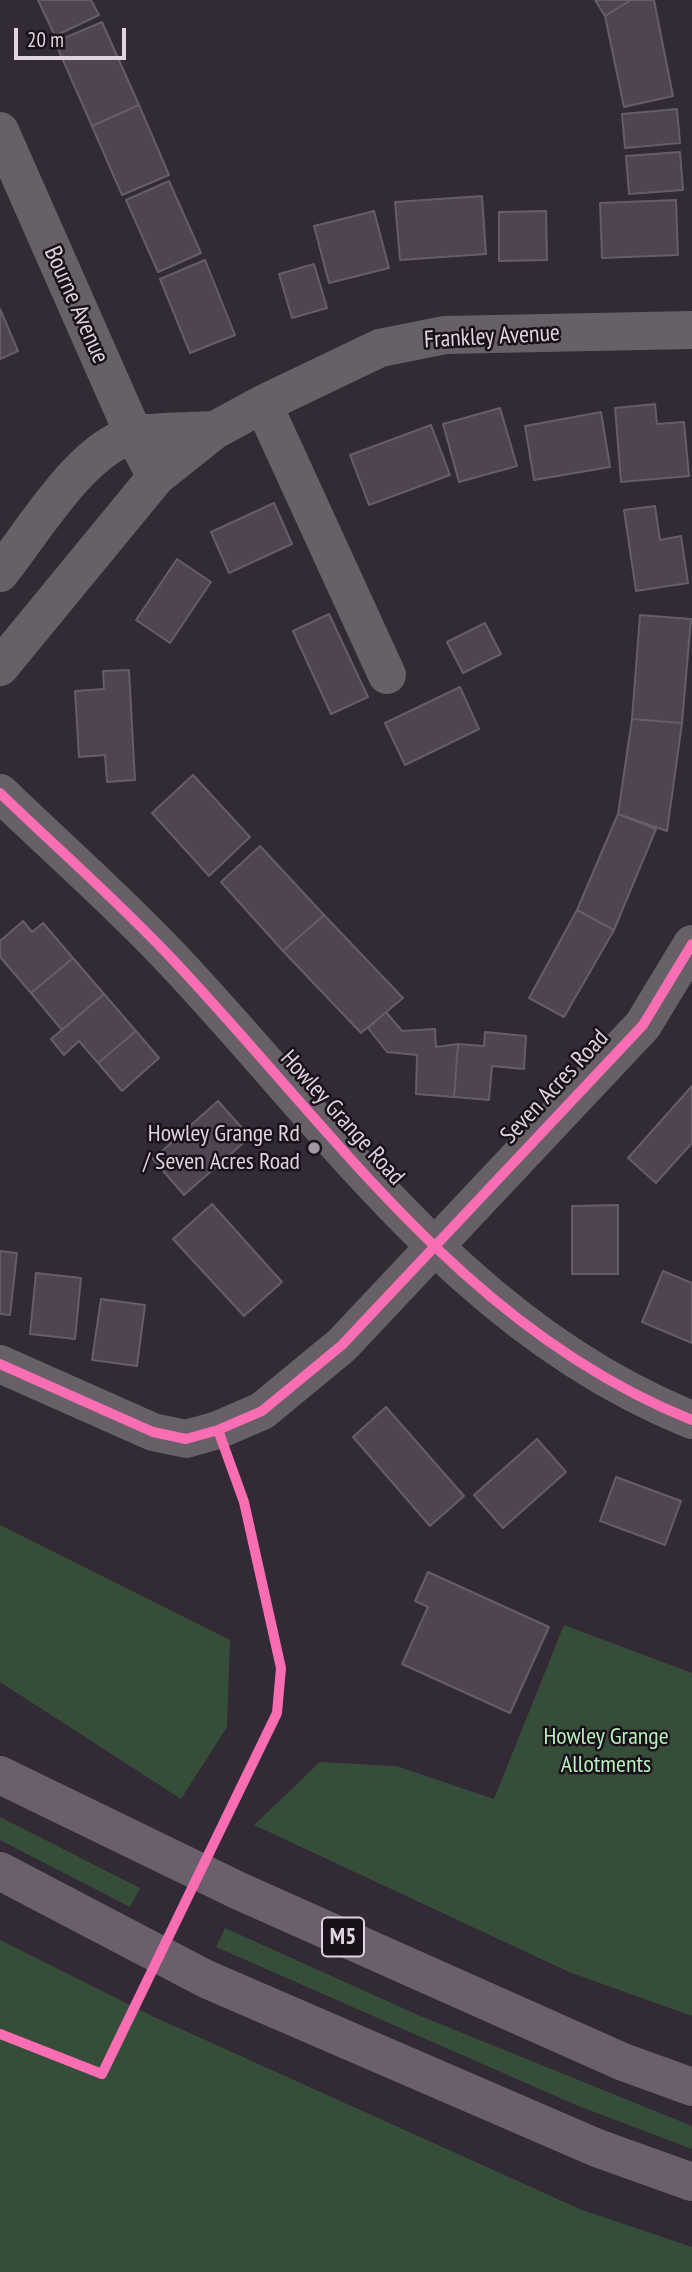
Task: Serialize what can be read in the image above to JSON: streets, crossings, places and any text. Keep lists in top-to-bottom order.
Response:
{
  "streets": {
    "highway": ["M5"],
    "street": [
      "Bourne Avenue",
      "Frankley Avenue",
      "Seven Acres Road",
      "Howley Grange Road"
    ]
  },
  "crossings": [
    ["Bourne Avenue", "Frankley Avenue"],
    ["Seven Acres Road", "Howley Grange Road"]
  ],
  "parks": ["Howley Grange Allotments"],
  "places": ["Howley Grange Rd / Seven Acres Road"],
  "scale_bar": "20 m"
}
